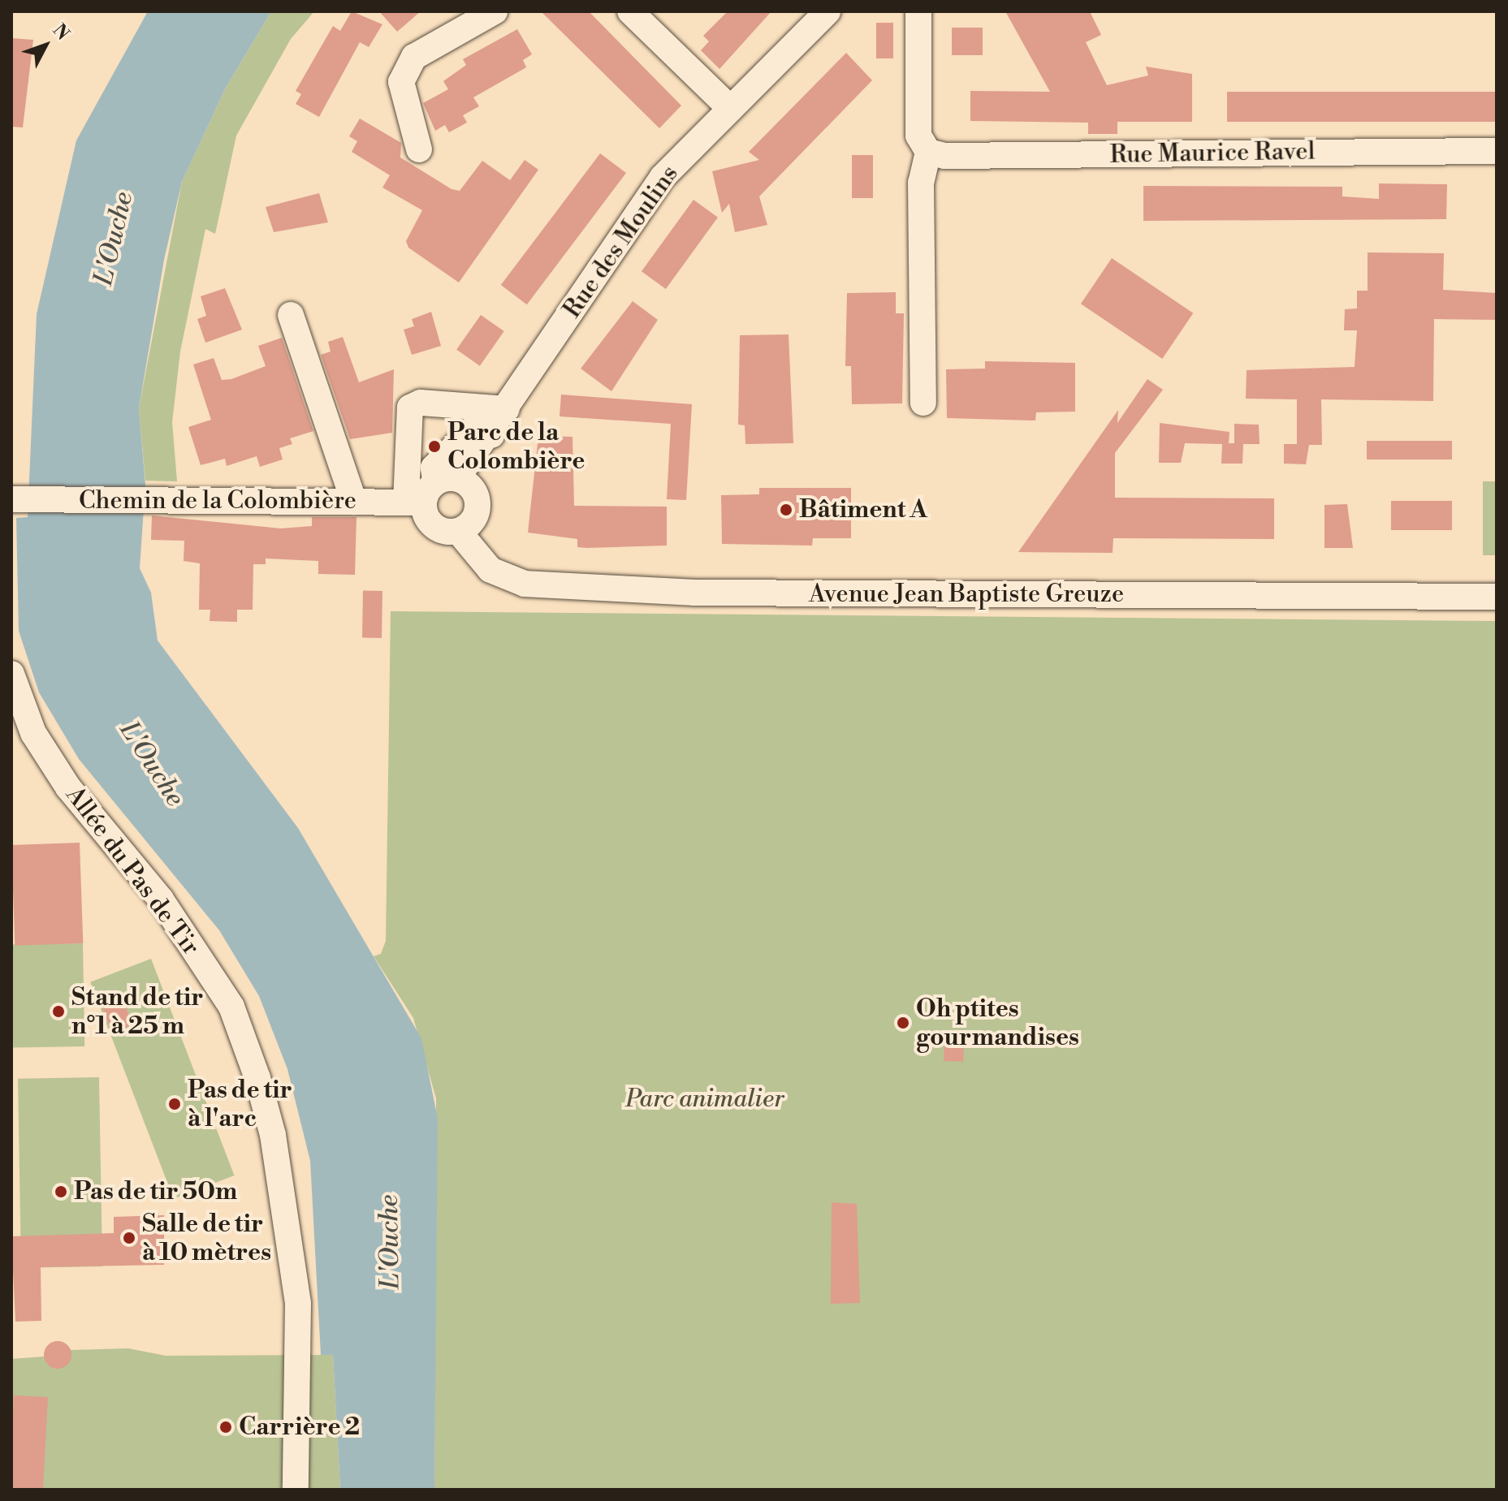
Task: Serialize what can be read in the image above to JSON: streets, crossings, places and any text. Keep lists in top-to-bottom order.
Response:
{
  "streets": {
    "street": [
      "Rue Maurice Ravel",
      "Rue des Moulins",
      "Chemin de la Colombière",
      "Avenue Jean Baptiste Greuze",
      "Allée du Pas de Tir"
    ]
  },
  "crossings": [
    ["Rue des Moulins", "Chemin de la Colombière"],
    ["Rue des Moulins", "Avenue Jean Baptiste Greuze"]
  ],
  "water": ["L'Ouche"],
  "parks": ["Parc animalier"],
  "places": [
    "Parc de la Colombière",
    "Bâtiment A",
    "Stand de tir n°1 à 25 m",
    "Oh ptites gourmandises",
    "Pas de tir à l'arc",
    "Pas de tir 50m",
    "Salle de tir à 10 mètres",
    "Carrière 2"
  ],
  "north": "top right"
}
